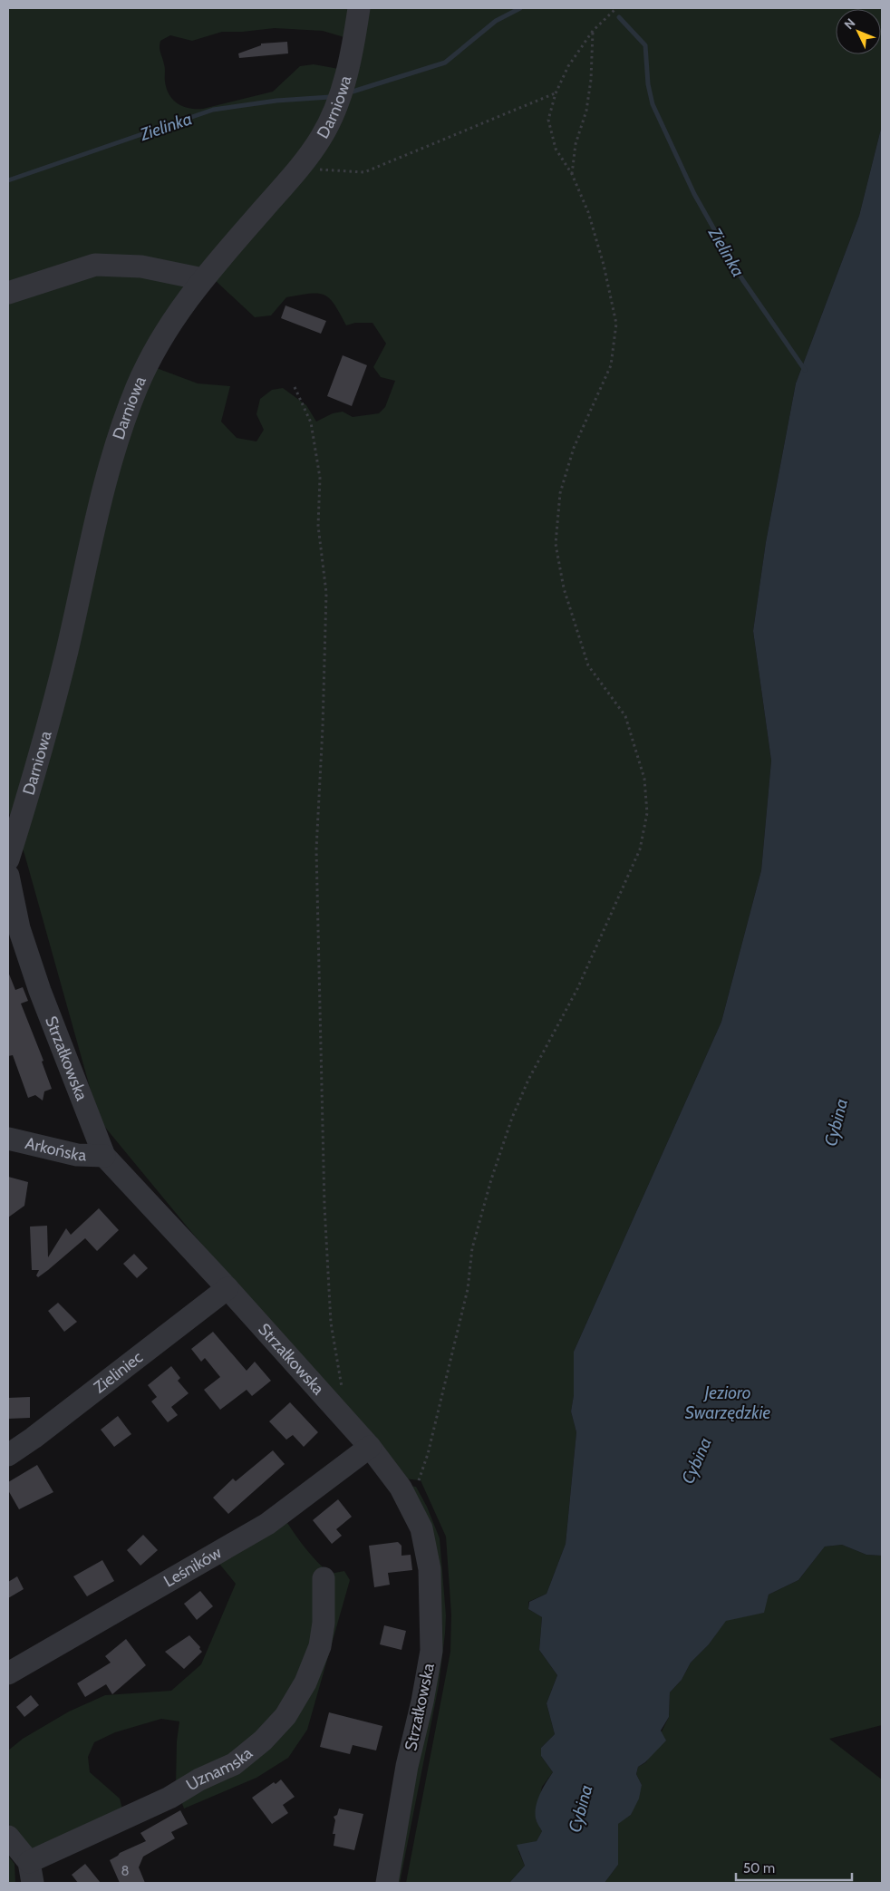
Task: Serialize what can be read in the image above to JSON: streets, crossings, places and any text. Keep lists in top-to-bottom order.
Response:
{
  "streets": {
    "street": [
      "Darniowa",
      "Strzałkowska",
      "Arkońska",
      "Zieliniec",
      "Leśników",
      "Uznamska"
    ]
  },
  "crossings": [
    ["Strzałkowska", "Arkońska"],
    ["Strzałkowska", "Zieliniec"],
    ["Strzałkowska", "Leśników"]
  ],
  "water": ["Zielinka", "Cybina", "Jezioro Swarzędzkie"],
  "house_numbers": ["8"],
  "scale_bar": "50 m",
  "north": "top left"
}
